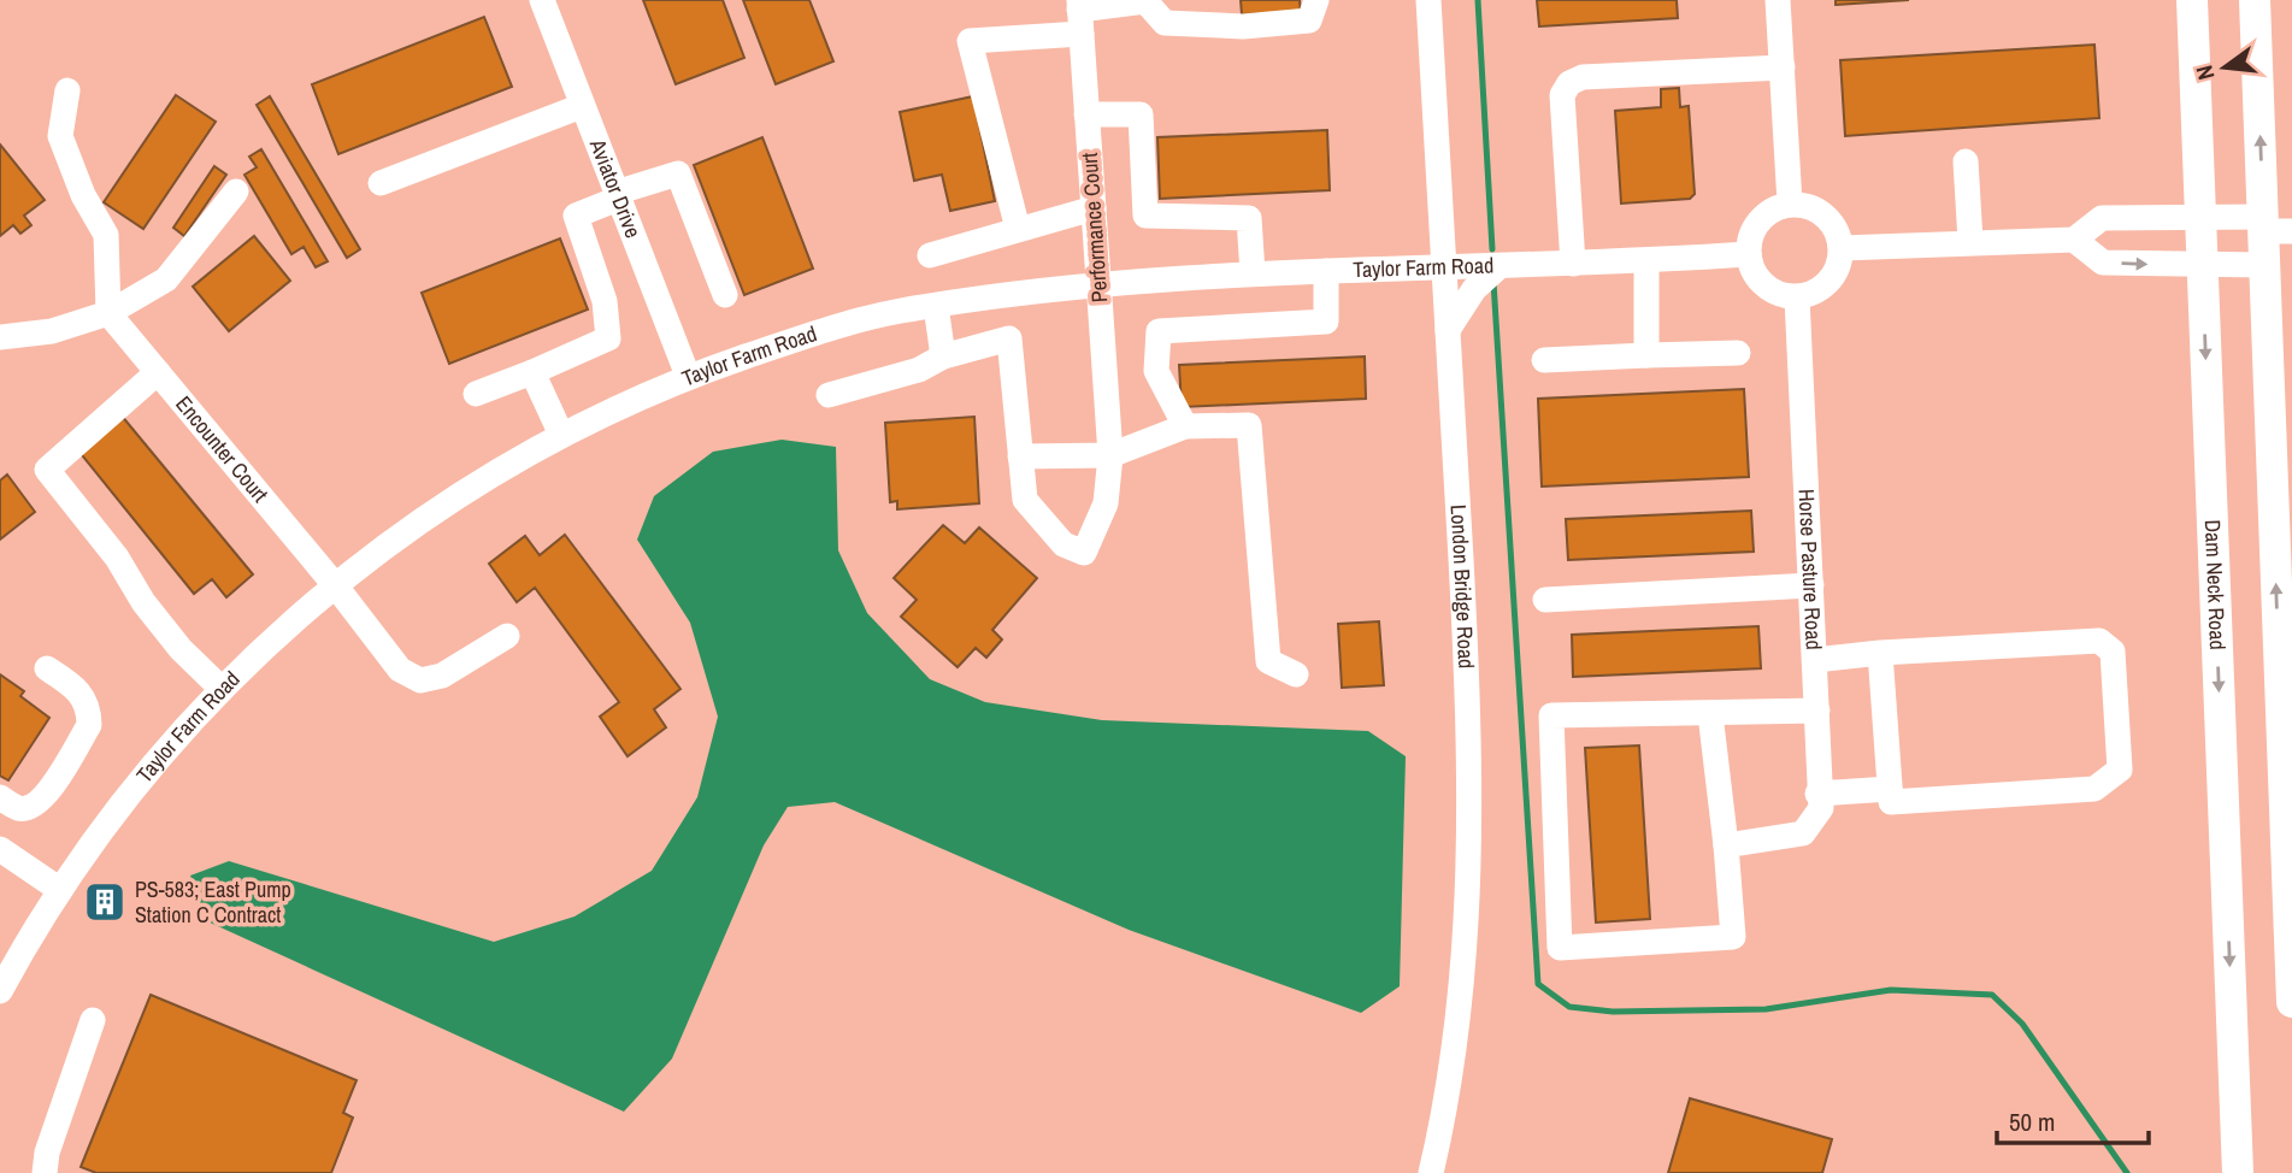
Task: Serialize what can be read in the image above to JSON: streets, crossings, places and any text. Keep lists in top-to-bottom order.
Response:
{
  "streets": {
    "main road": ["Dam Neck Road"],
    "street": [
      "Aviator Drive",
      "Performance Court",
      "Taylor Farm Road",
      "Encounter Court",
      "Horse Pasture Road",
      "London Bridge Road"
    ]
  },
  "crossings": [
    ["Aviator Drive", "Taylor Farm Road"],
    ["Performance Court", "Taylor Farm Road"],
    ["Taylor Farm Road", "Encounter Court"],
    ["Taylor Farm Road", "Horse Pasture Road"],
    ["Taylor Farm Road", "London Bridge Road"]
  ],
  "places": {
    "building": ["PS-583; East Pump Station C Contract"]
  },
  "scale_bar": "50 m",
  "north": "left"
}
